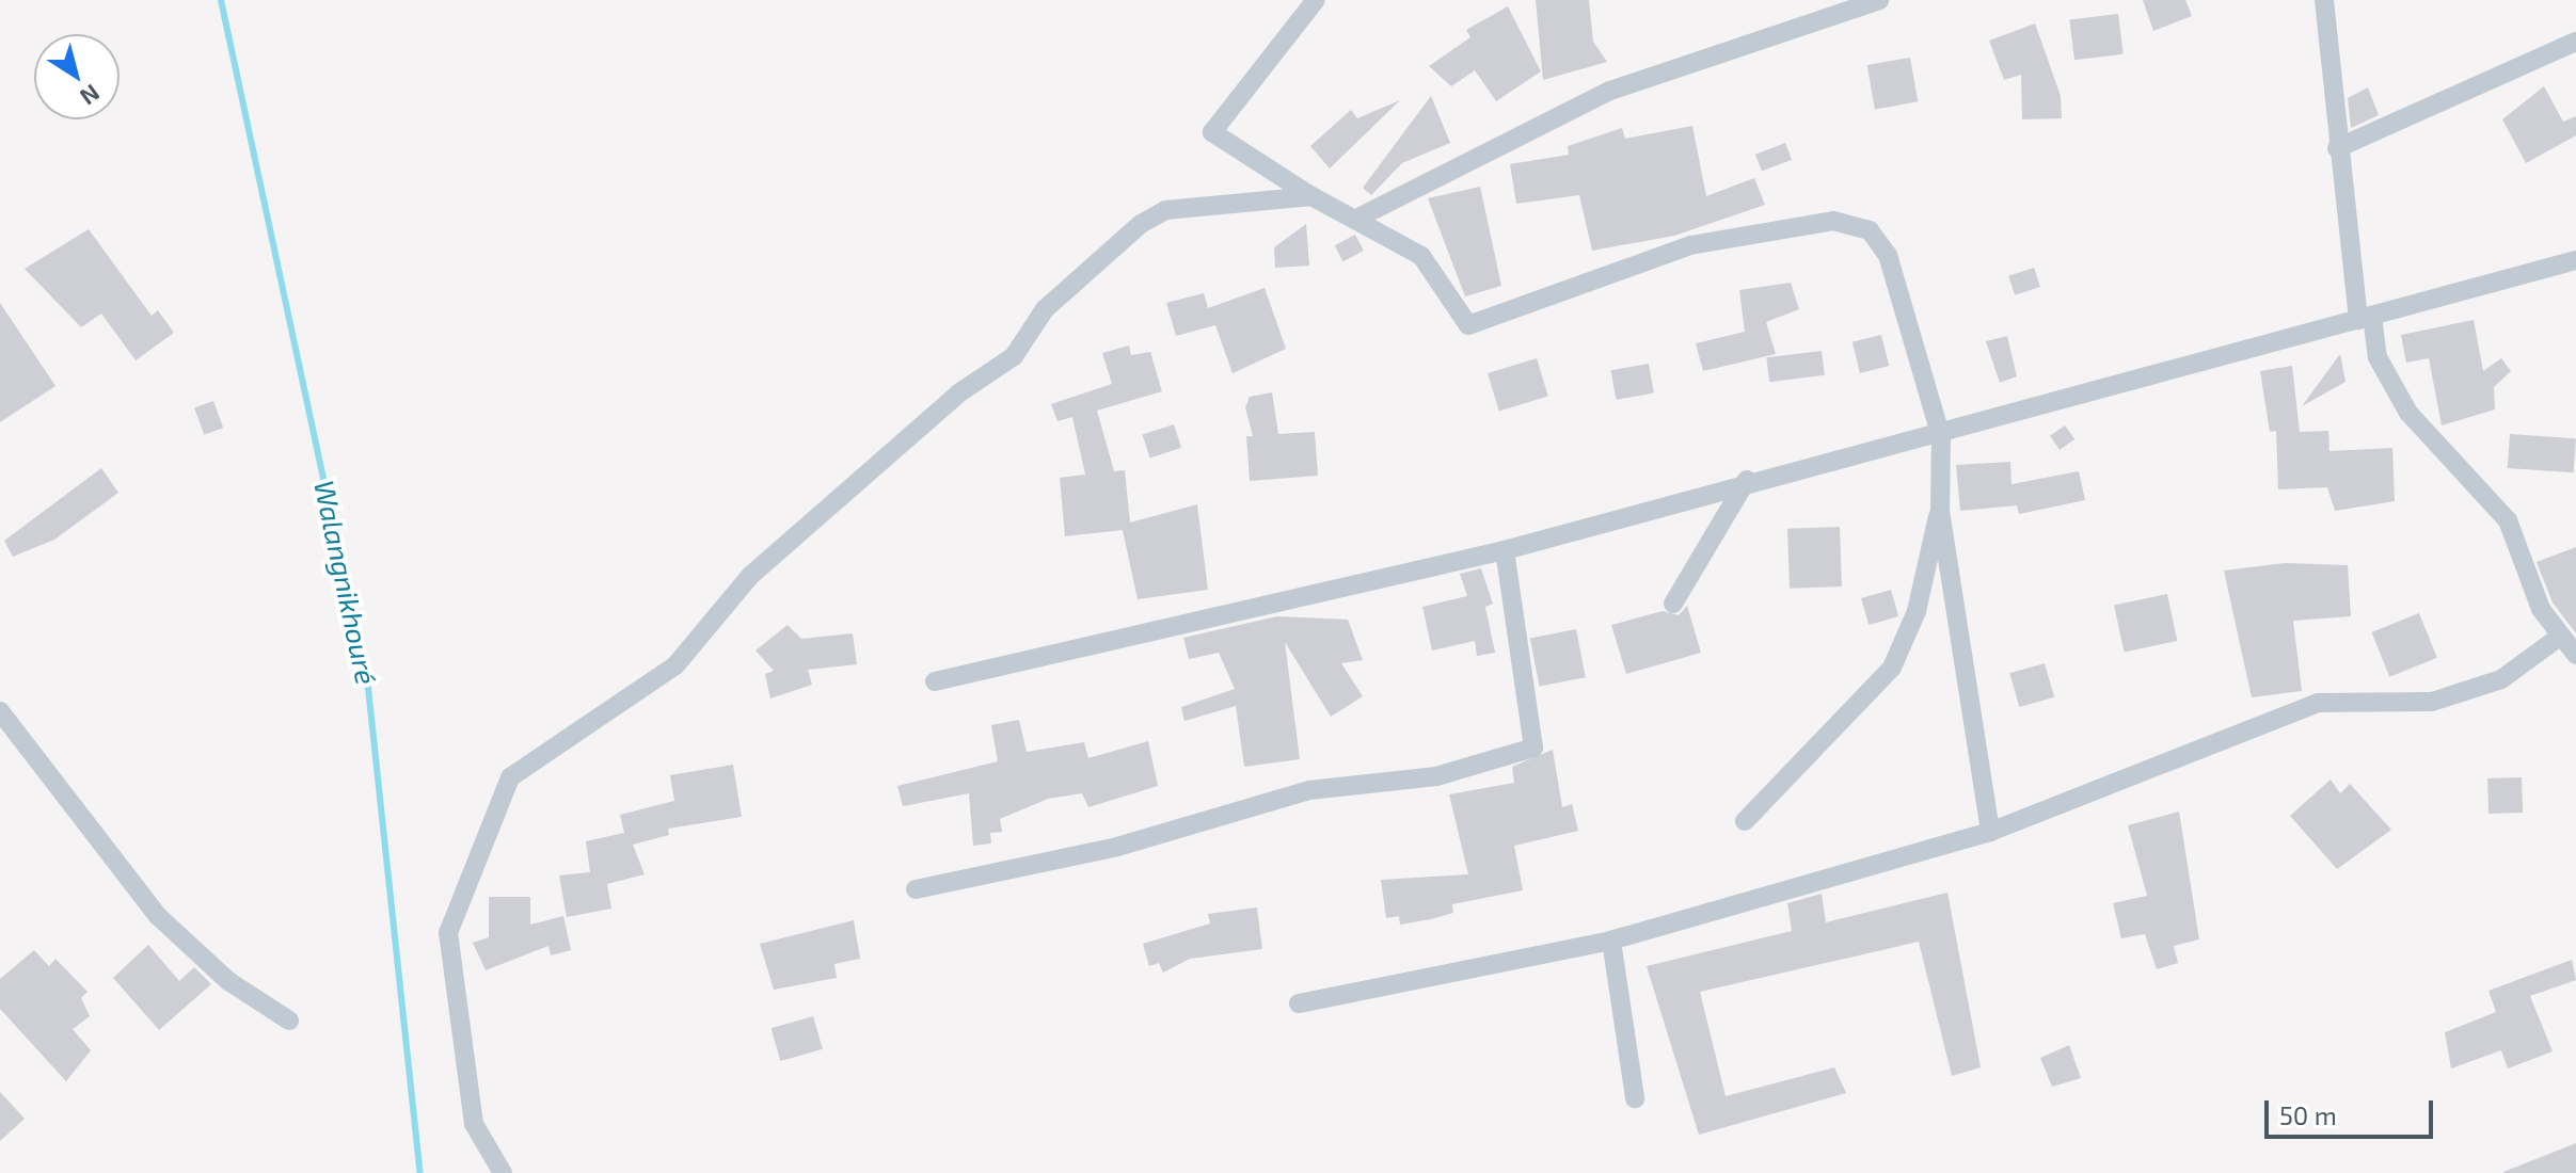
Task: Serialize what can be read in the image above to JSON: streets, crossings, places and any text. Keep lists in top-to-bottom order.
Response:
{
  "water": ["Walangnikhouré"],
  "scale_bar": "50 m",
  "north": "bottom right"
}
